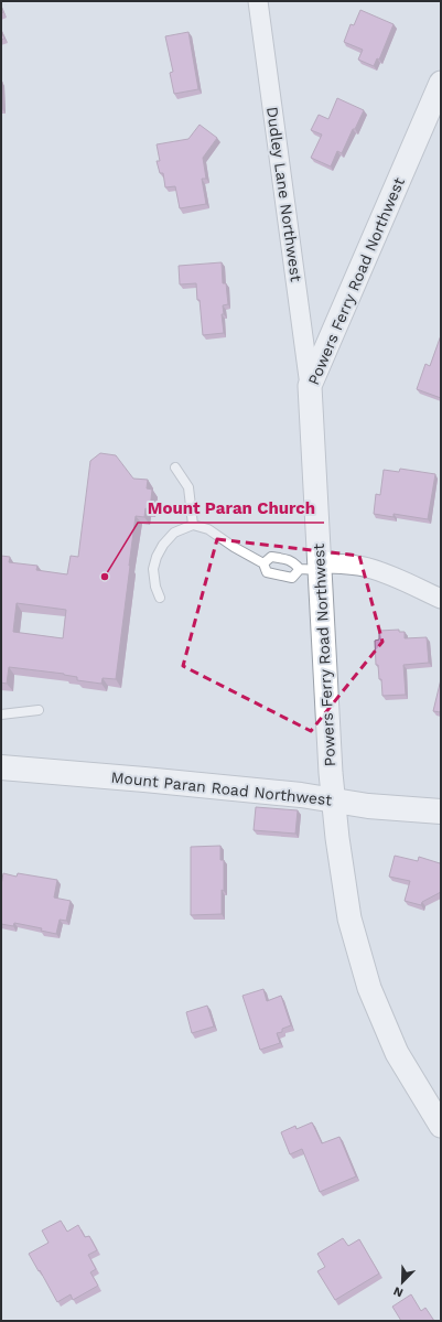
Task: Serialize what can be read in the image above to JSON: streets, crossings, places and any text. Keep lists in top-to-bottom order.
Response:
{
  "streets": {
    "main road": ["Mount Paran Road Northwest"],
    "street": ["Dudley Lane Northwest", "Powers Ferry Road Northwest"]
  },
  "crossings": [
    ["Dudley Lane Northwest", "Powers Ferry Road Northwest"],
    ["Powers Ferry Road Northwest", "Mount Paran Road Northwest"]
  ],
  "places": ["Mount Paran Church"],
  "north": "bottom left"
}
